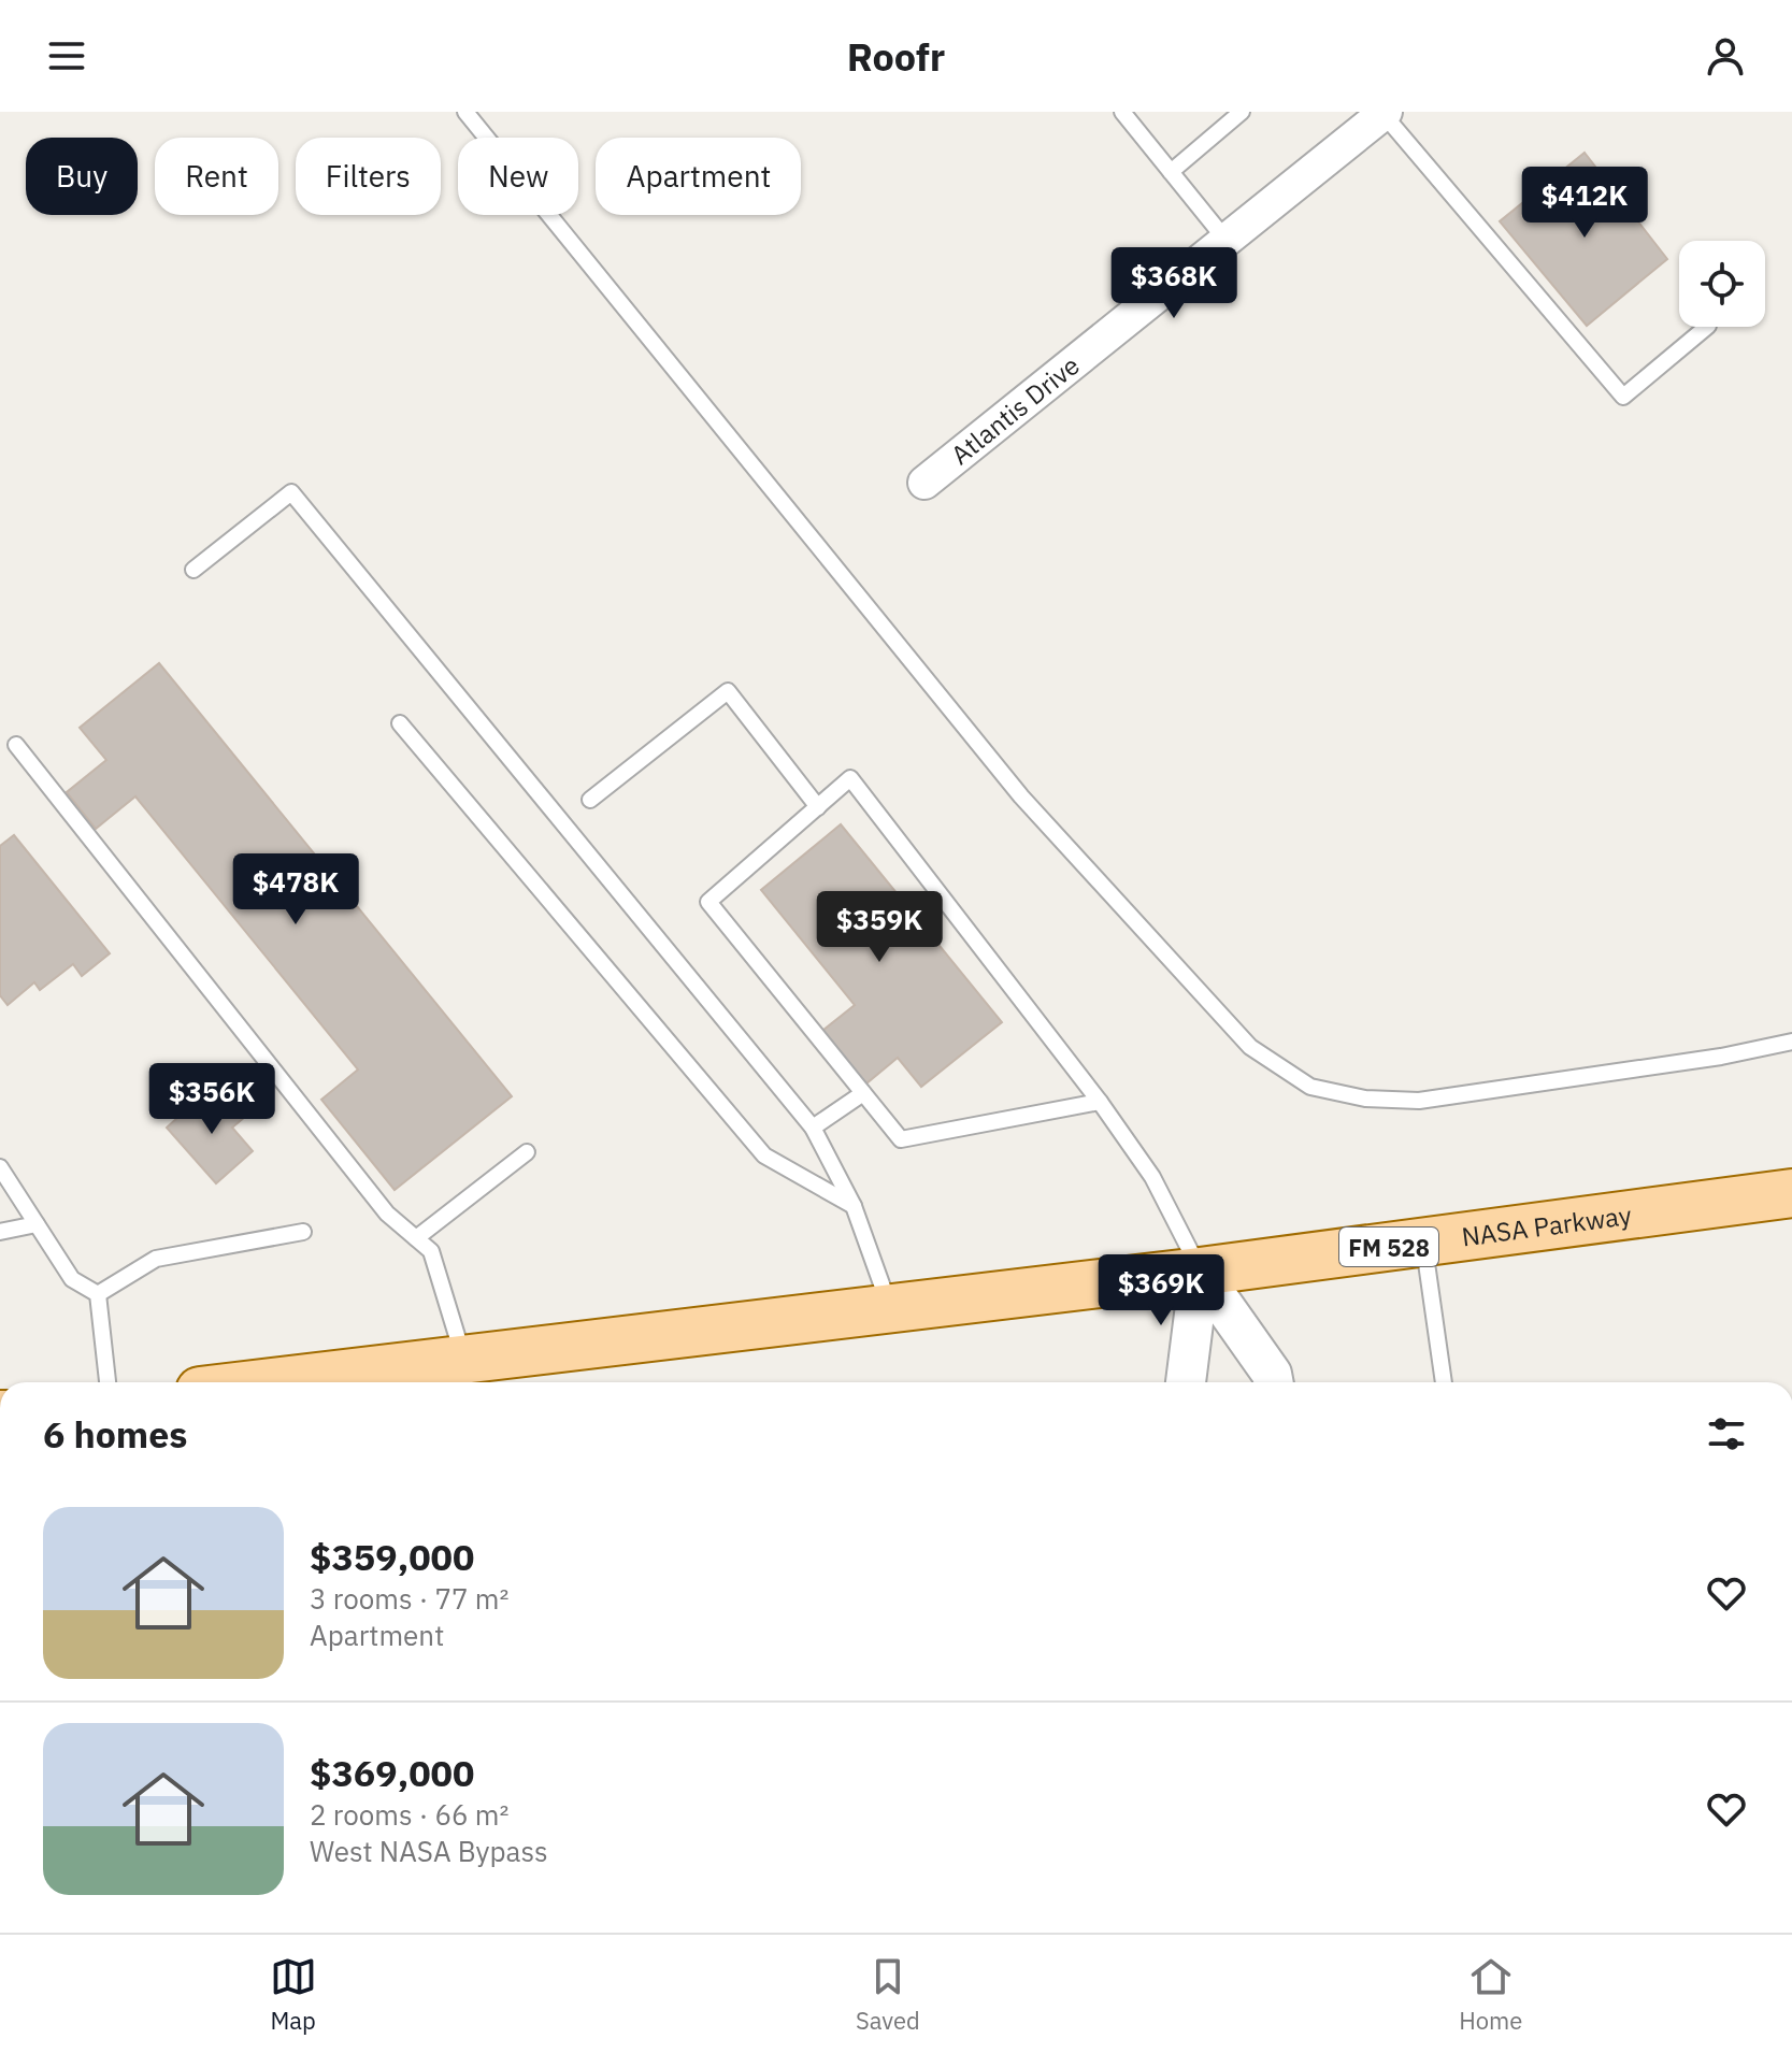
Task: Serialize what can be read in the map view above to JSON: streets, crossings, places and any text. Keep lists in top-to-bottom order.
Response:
{
  "streets": {
    "main road": ["NASA Parkway", "FM 528"],
    "street": ["Atlantis Drive"]
  },
  "crossings": [
    ["NASA Parkway", "FM 528"]
  ],
  "page": {
    "header": "Roofr",
    "chip": [
      "Buy",
      "Rent",
      "Filters",
      "New",
      "Apartment"
    ],
    "price": [
      "$412K",
      "$368K",
      "$478K",
      "$359K",
      "$356K",
      "$369K"
    ],
    "heading": "6 homes",
    "list": [
      {
        "name": "$359,000",
        "note": "3 rooms · 77 m² · Apartment"
      },
      {
        "name": "$369,000",
        "note": "2 rooms · 66 m² · West NASA Bypass"
      }
    ],
    "tabs": ["Map", "Saved", "Home"]
  }
}
